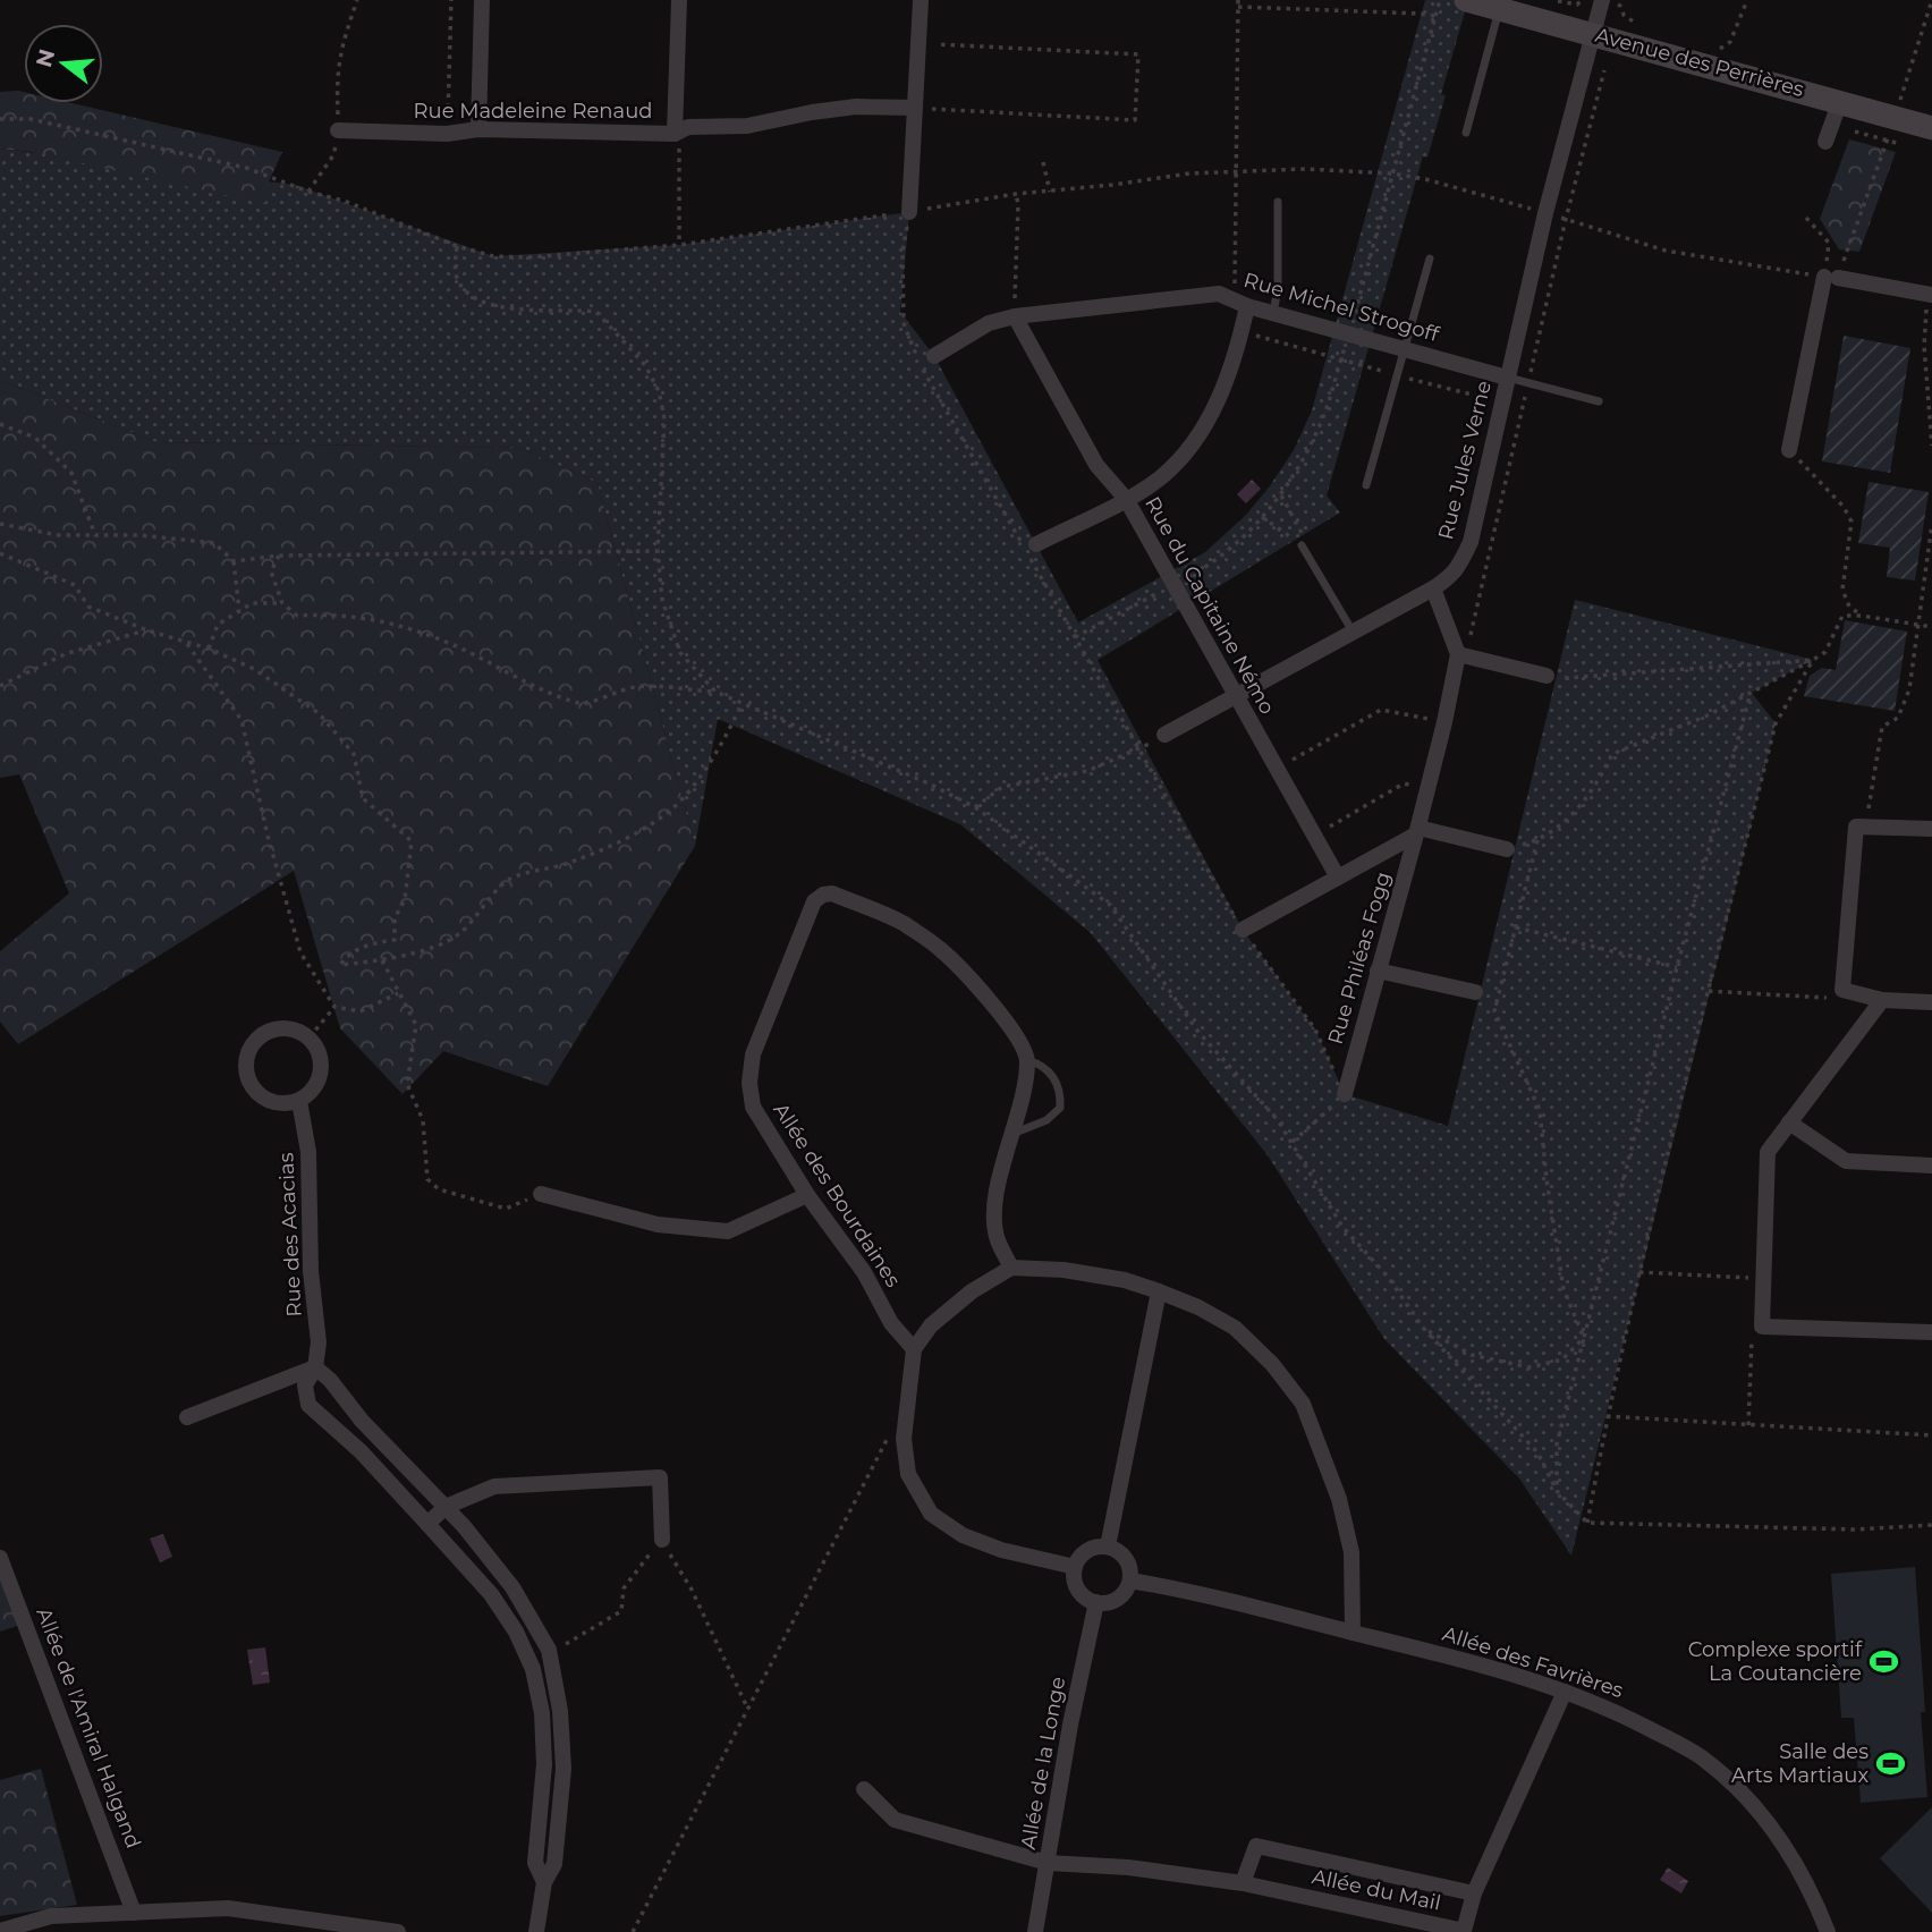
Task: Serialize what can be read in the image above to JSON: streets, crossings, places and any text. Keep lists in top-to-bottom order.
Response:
{
  "streets": {
    "street": [
      "Avenue des Perrières",
      "Rue Madeleine Renaud",
      "Rue Michel Strogoff",
      "Rue Jules Verne",
      "Rue du Capitaine Némo",
      "Rue Philéas Fogg",
      "Allée des Bourdaines",
      "Rue des Acacias",
      "Allée des Favrières",
      "Allée de l'Amiral Halgand",
      "Allée de la Longe",
      "Allée du Mail"
    ]
  },
  "crossings": [
    ["Avenue des Perrières", "Rue Jules Verne"],
    ["Rue Michel Strogoff", "Rue Jules Verne"],
    ["Rue Michel Strogoff", "Rue du Capitaine Némo"],
    ["Rue Jules Verne", "Rue du Capitaine Némo"],
    ["Rue du Capitaine Némo", "Rue Philéas Fogg"],
    ["Allée des Favrières", "Allée de la Longe"],
    ["Allée des Favrières", "Allée du Mail"],
    ["Allée de la Longe", "Allée du Mail"]
  ],
  "places": {
    "sports": ["Complexe sportif La Coutancière", "Salle des Arts Martiaux"]
  },
  "north": "left"
}
